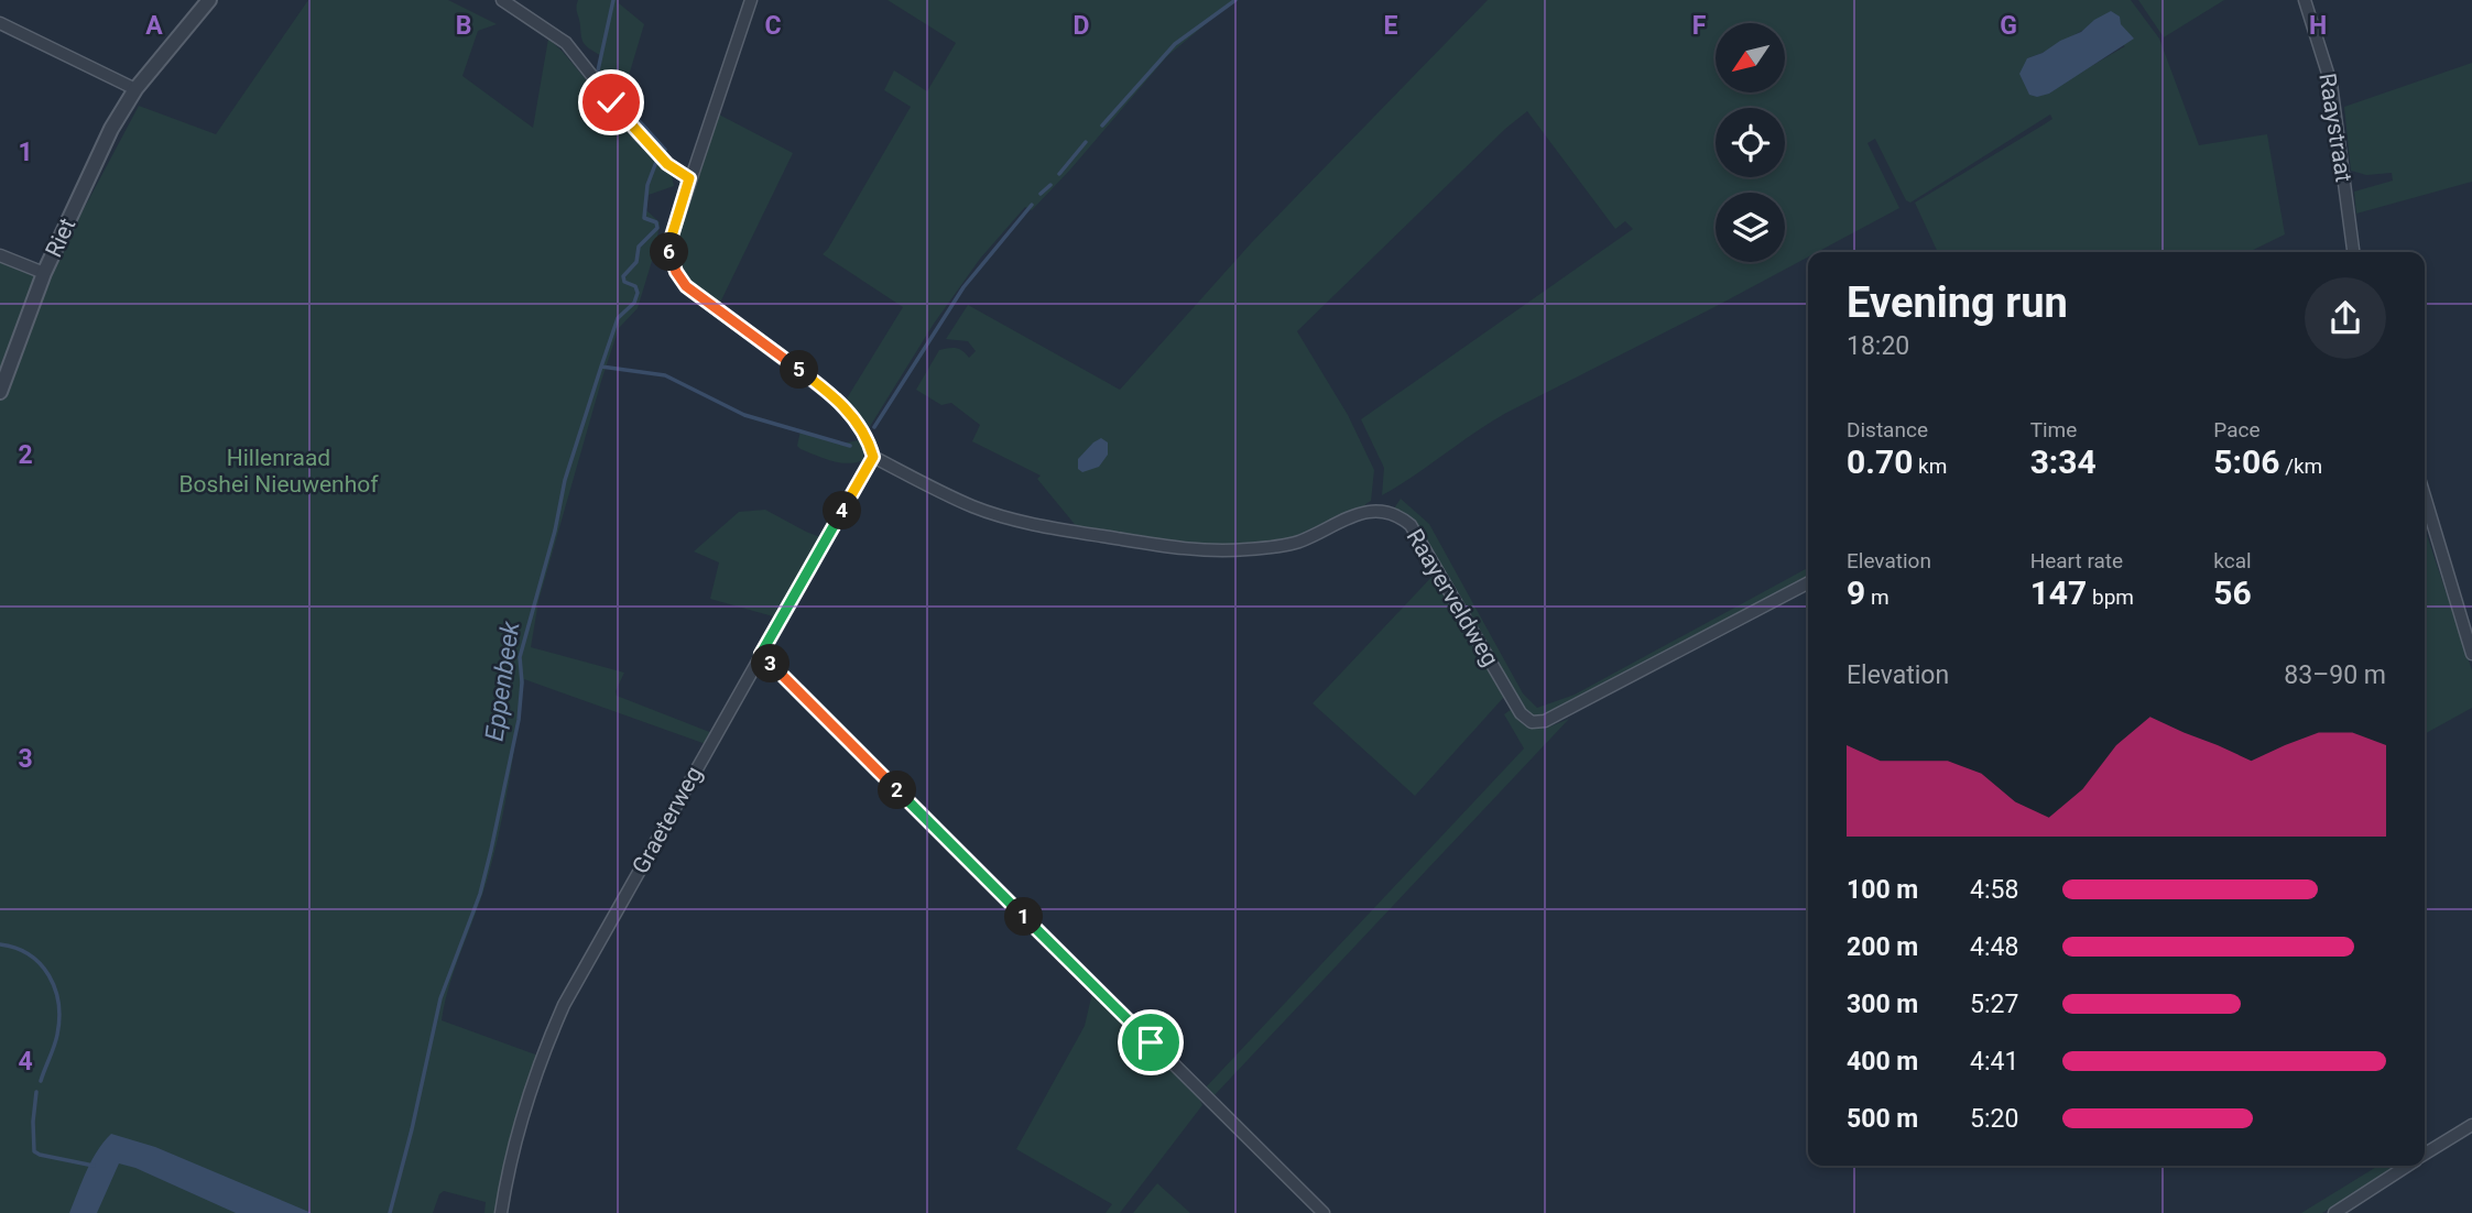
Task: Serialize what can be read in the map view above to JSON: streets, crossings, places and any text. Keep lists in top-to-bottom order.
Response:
{
  "streets": {
    "street": [
      "Raaystraat",
      "Riet",
      "Raayerveldweg",
      "Graeterweg"
    ]
  },
  "crossings": [
    ["Raayerveldweg", "Graeterweg"]
  ],
  "water": ["Eppenbeek"],
  "parks": ["Hillenraad Boshei Nieuwenhof"],
  "north": "bottom left",
  "page": {
    "pins": [
      "6",
      "5",
      "4",
      "3",
      "2",
      "1"
    ],
    "heading": ["Evening run", "18:20"],
    "stats": [
      ["Distance", "0.70 km"],
      ["Time", "3:34"],
      ["Pace", "5:06 /km"],
      ["Elevation", "9 m"],
      ["Heart rate", "147 bpm"],
      ["kcal", "56"]
    ],
    "chart": ["Elevation", "83–90 m"],
    "list": [
      {
        "name": "100 m",
        "note": "4:58"
      },
      {
        "name": "200 m",
        "note": "4:48"
      },
      {
        "name": "300 m",
        "note": "5:27"
      },
      {
        "name": "400 m",
        "note": "4:41"
      },
      {
        "name": "500 m",
        "note": "5:20"
      }
    ]
  },
  "grid": {
    "columns": [
      "A",
      "B",
      "C",
      "D",
      "E",
      "F",
      "G",
      "H"
    ],
    "rows": [
      "1",
      "2",
      "3",
      "4"
    ]
  }
}
